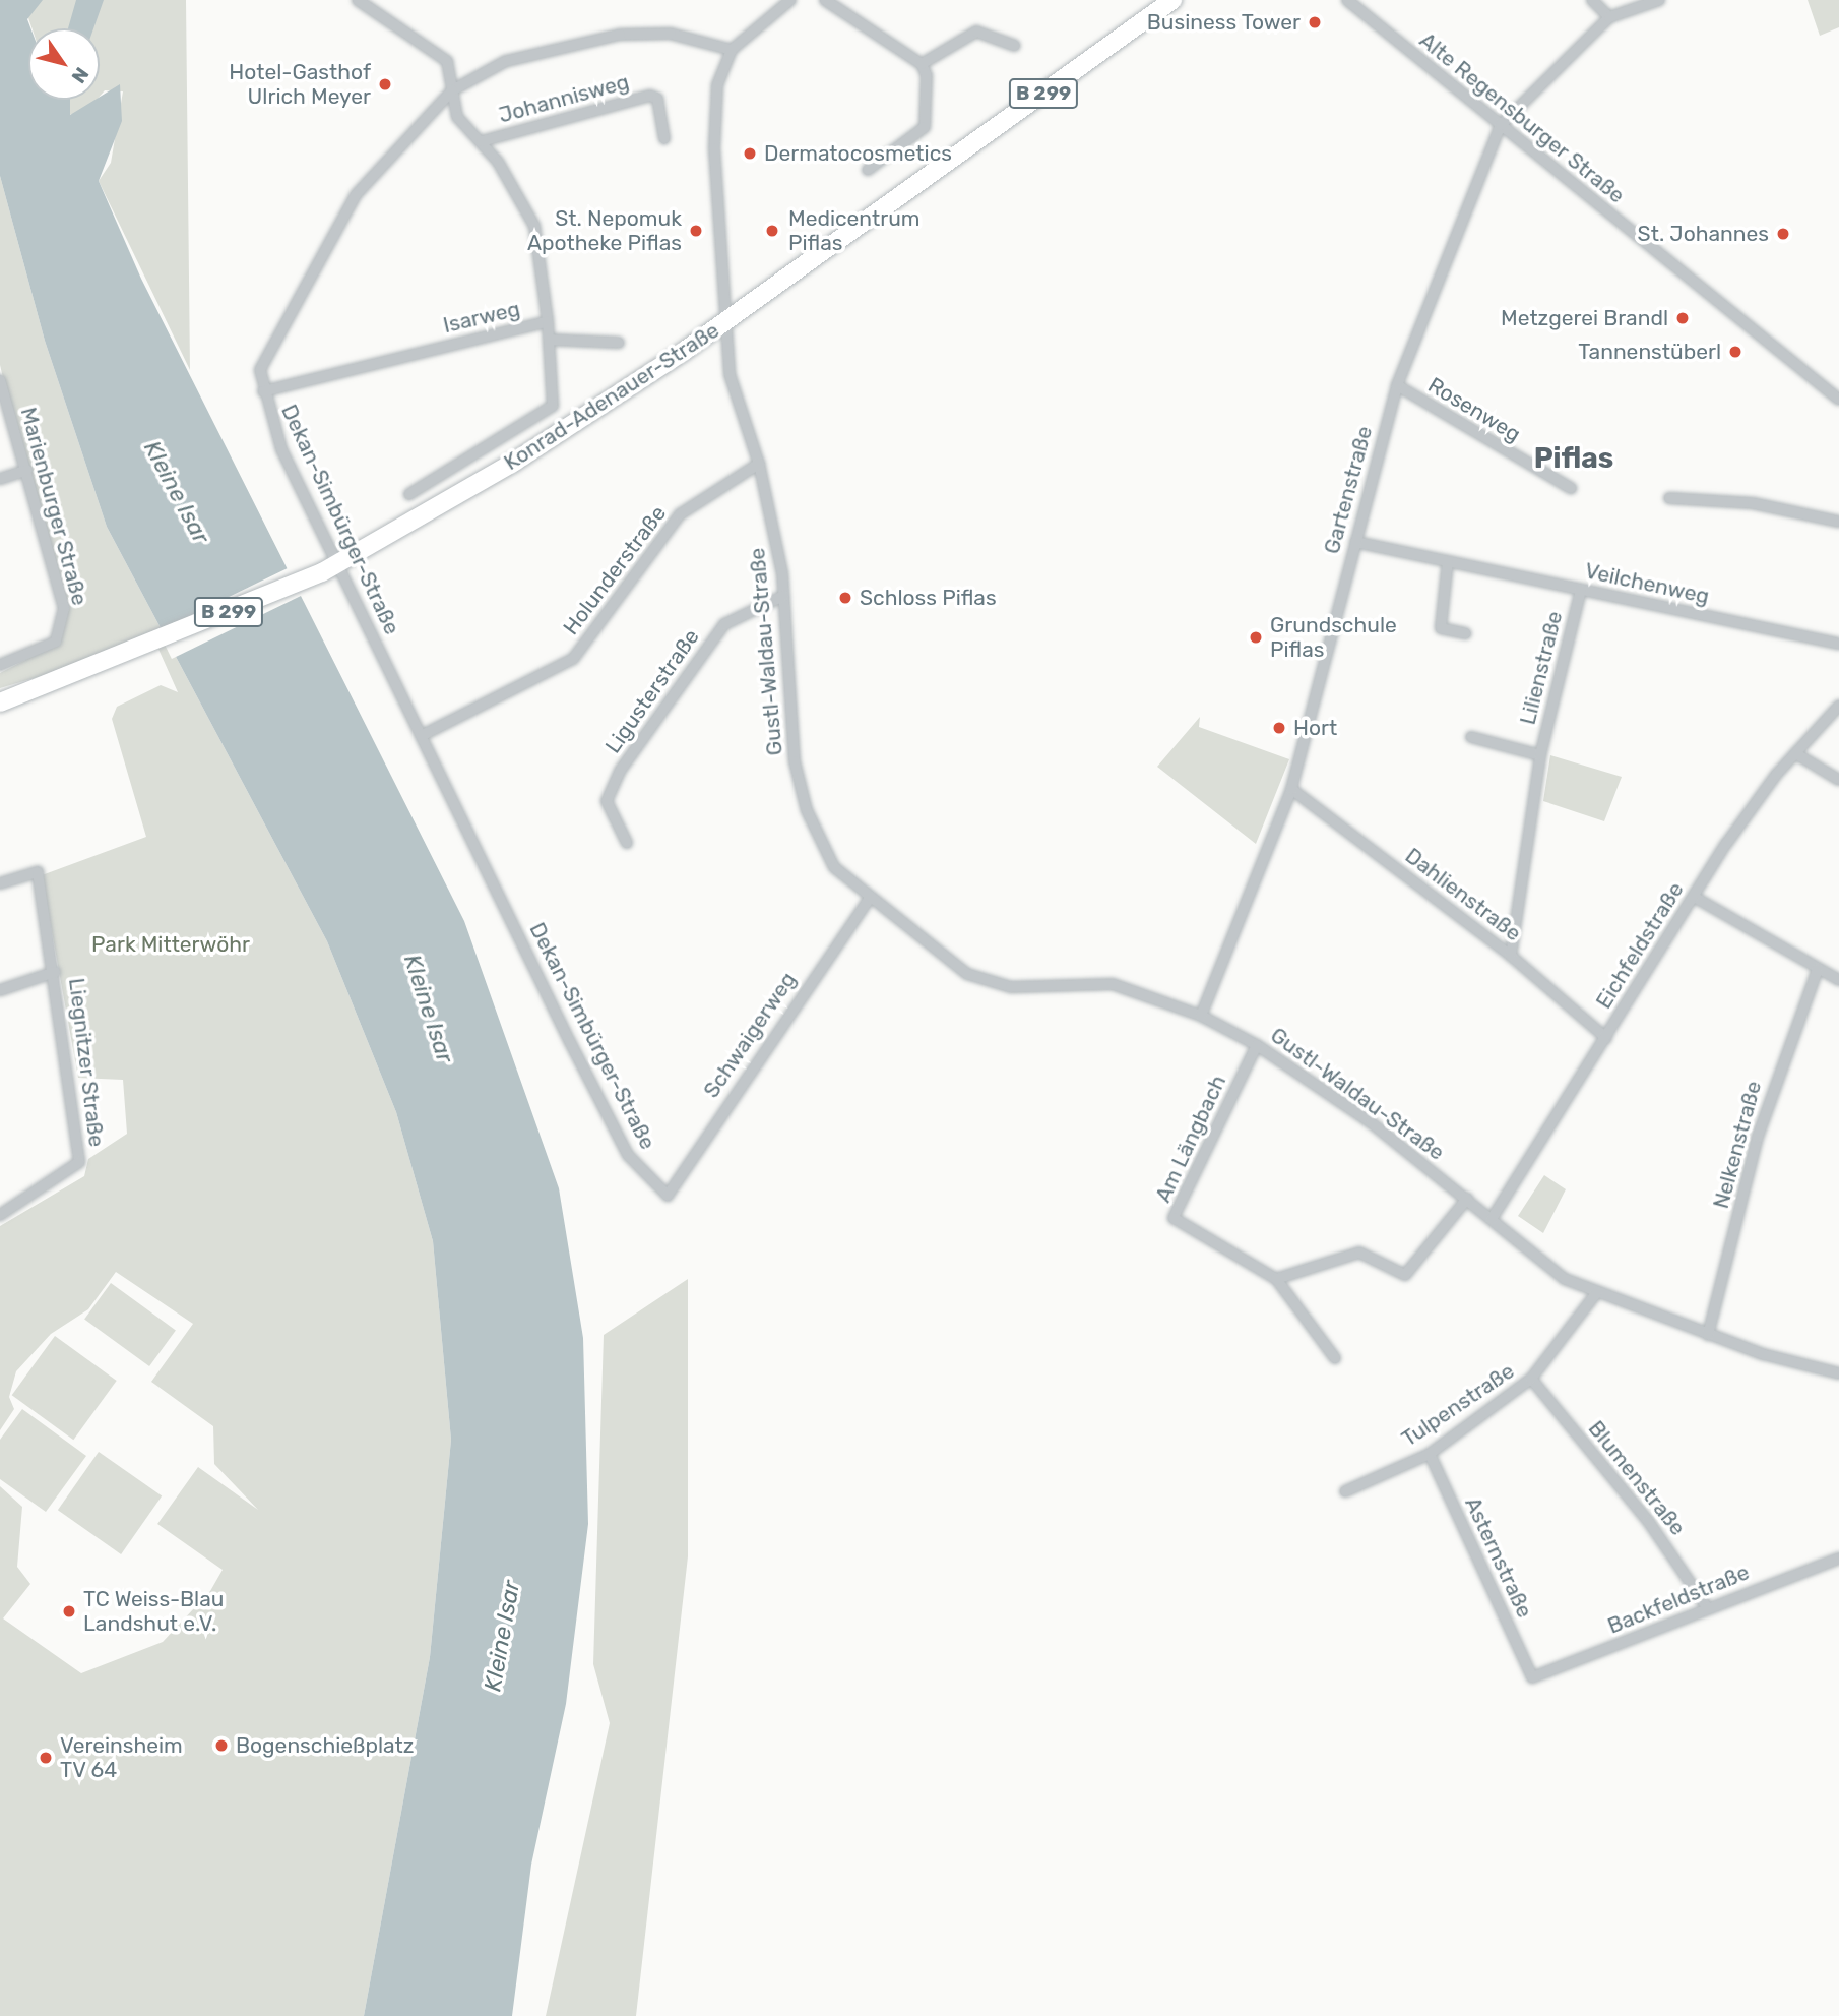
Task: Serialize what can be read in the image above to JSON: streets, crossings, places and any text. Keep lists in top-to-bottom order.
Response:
{
  "streets": {
    "main road": ["B 299", "Konrad-Adenauer-Straße"],
    "street": [
      "Johannisweg",
      "Alte Regensburger Straße",
      "Isarweg",
      "Rosenweg",
      "Gartenstraße",
      "Marienburger Straße",
      "Dekan-Simbürger-Straße",
      "Holunderstraße",
      "Veilchenweg",
      "Gustl-Waldau-Straße",
      "Lilienstraße",
      "Ligusterstraße",
      "Dahlienstraße",
      "Eichfeldstraße",
      "Schwaigerweg",
      "Liegnitzer Straße",
      "Am Längbach",
      "Nelkenstraße",
      "Tulpenstraße",
      "Blumenstraße",
      "Asternstraße",
      "Backfeldstraße"
    ]
  },
  "crossings": [
    ["Johannisweg", "Isarweg"],
    ["Johannisweg", "Dekan-Simbürger-Straße"],
    ["Alte Regensburger Straße", "Gartenstraße"],
    ["Isarweg", "Dekan-Simbürger-Straße"],
    ["Konrad-Adenauer-Straße", "Dekan-Simbürger-Straße"],
    ["Konrad-Adenauer-Straße", "Gustl-Waldau-Straße"],
    ["Rosenweg", "Gartenstraße"],
    ["Gartenstraße", "Veilchenweg"],
    ["Gartenstraße", "Gustl-Waldau-Straße"],
    ["Gartenstraße", "Dahlienstraße"],
    ["Dekan-Simbürger-Straße", "Holunderstraße"],
    ["Dekan-Simbürger-Straße", "Gustl-Waldau-Straße"],
    ["Dekan-Simbürger-Straße", "Schwaigerweg"],
    ["Holunderstraße", "Gustl-Waldau-Straße"],
    ["Veilchenweg", "Lilienstraße"],
    ["Gustl-Waldau-Straße", "Ligusterstraße"],
    ["Gustl-Waldau-Straße", "Eichfeldstraße"],
    ["Gustl-Waldau-Straße", "Schwaigerweg"],
    ["Gustl-Waldau-Straße", "Am Längbach"],
    ["Gustl-Waldau-Straße", "Nelkenstraße"],
    ["Gustl-Waldau-Straße", "Tulpenstraße"],
    ["Lilienstraße", "Dahlienstraße"],
    ["Dahlienstraße", "Eichfeldstraße"],
    ["Tulpenstraße", "Blumenstraße"],
    ["Tulpenstraße", "Asternstraße"],
    ["Blumenstraße", "Backfeldstraße"],
    ["Asternstraße", "Backfeldstraße"]
  ],
  "districts": ["Piflas"],
  "water": ["Kleine Isar"],
  "parks": ["Park Mitterwöhr"],
  "places": [
    "Business Tower",
    "Hotel-Gasthof Ulrich Meyer",
    "Dermatocosmetics",
    "St. Nepomuk Apotheke Piflas",
    "Medicentrum Piflas",
    "St. Johannes",
    "Metzgerei Brandl",
    "Tannenstüberl",
    "Schloss Piflas",
    "Grundschule Piflas",
    "Hort",
    "TC Weiss-Blau Landshut e.V.",
    "Bogenschießplatz",
    "Vereinsheim TV 64"
  ],
  "north": "bottom right"
}
